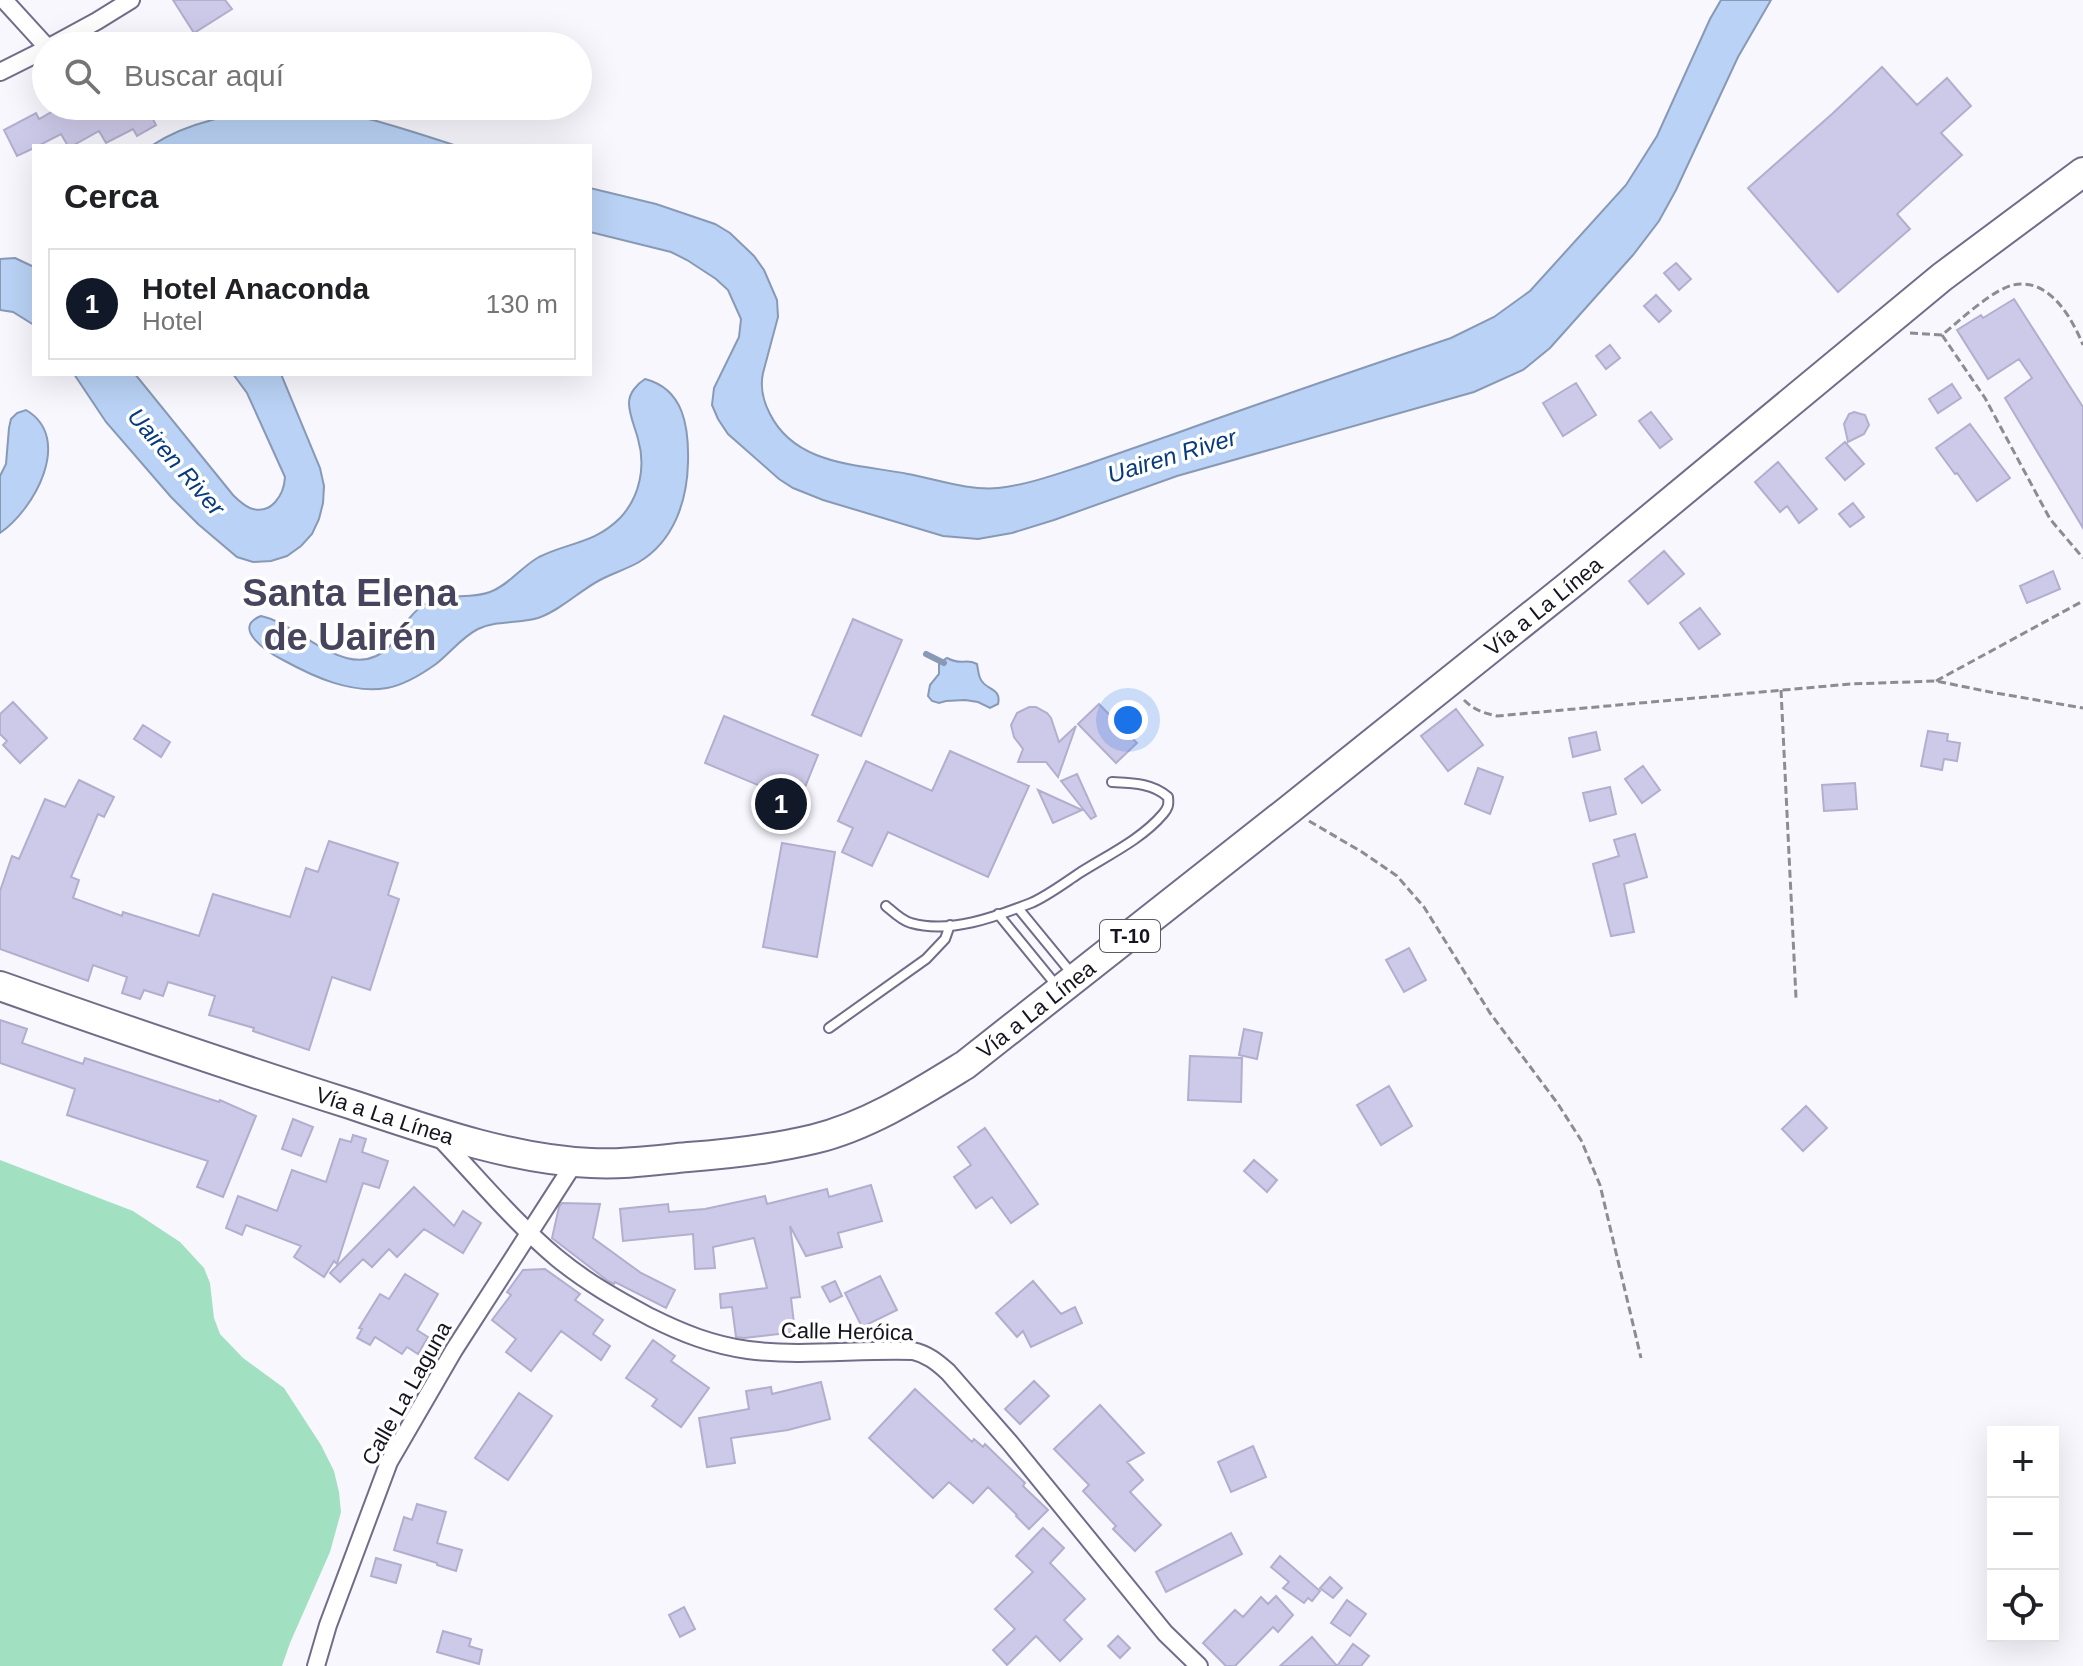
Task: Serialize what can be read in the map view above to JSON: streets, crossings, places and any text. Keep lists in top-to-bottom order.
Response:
{
  "streets": {
    "highway": ["Vía a La Línea", "T-10"],
    "street": ["Calle Heróica", "Calle La Laguna"]
  },
  "crossings": [
    ["Vía a La Línea", "Calle Heróica"],
    ["Vía a La Línea", "Calle La Laguna"],
    ["Calle Heróica", "Calle La Laguna"]
  ],
  "districts": ["Santa Elena de Uairén"],
  "water": ["Uairen River"],
  "page": {
    "search": "Buscar aquí",
    "heading": "Cerca",
    "list": [
      {
        "mark": "1",
        "name": "Hotel Anaconda",
        "note": "Hotel",
        "value": "130 m"
      }
    ],
    "pins": "1",
    "map_buttons": ["+", "−"]
  }
}
